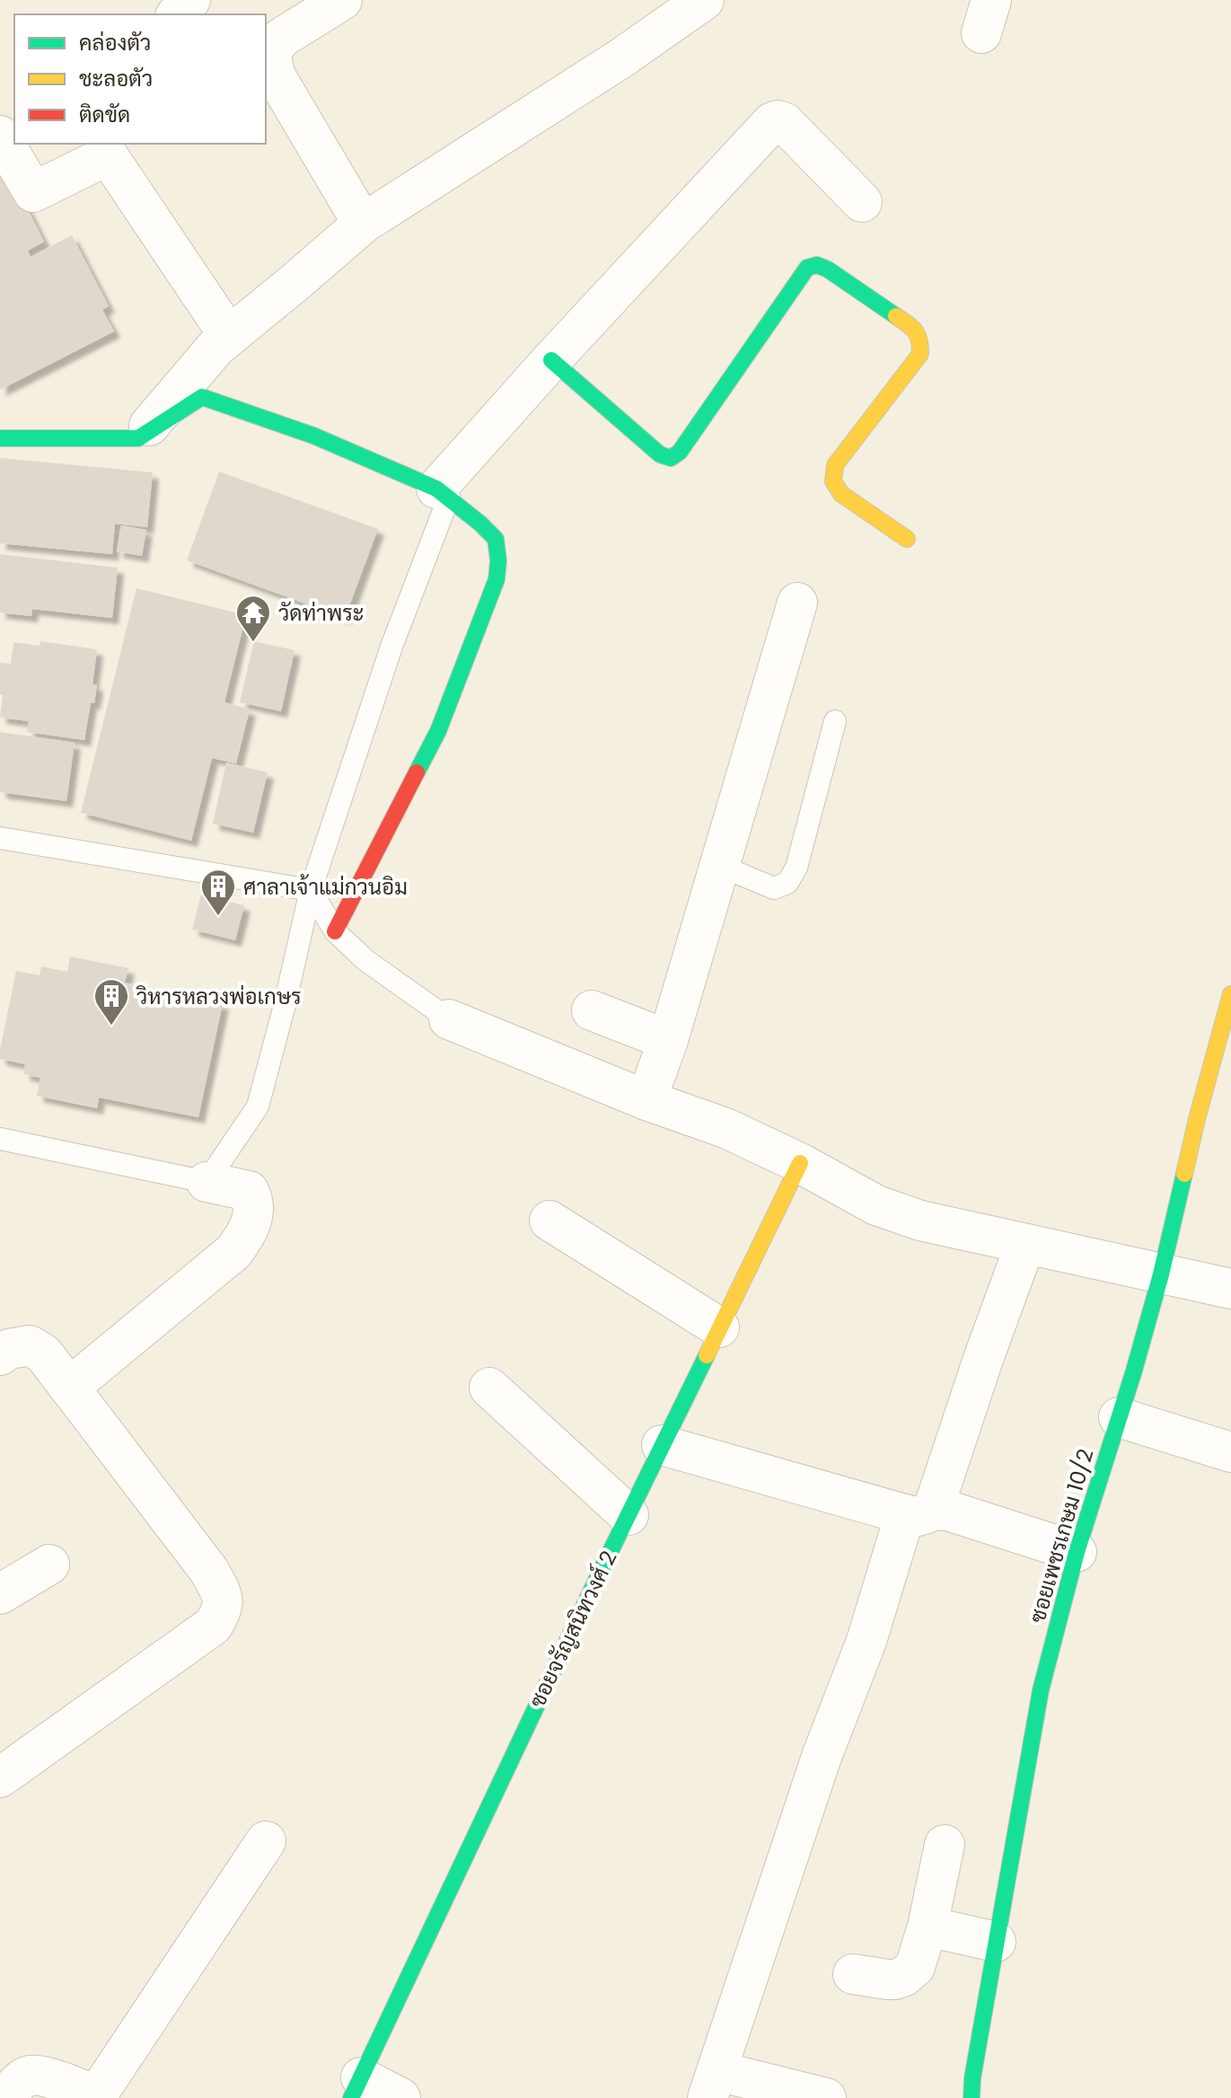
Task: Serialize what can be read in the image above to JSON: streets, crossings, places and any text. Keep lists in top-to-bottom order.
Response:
{
  "streets": {
    "street": ["ซอยเพชรเกษม 10/2", "ซอยจรัญสนิทวงศ์ 2"]
  },
  "places": {
    "temple": ["วัดท่าพระ"],
    "building": ["ศาลาเจ้าแม่กวนอิม", "วิหารหลวงพ่อเกษร"]
  },
  "legend": ["คล่องตัว", "ชะลอตัว", "ติดขัด"]
}
